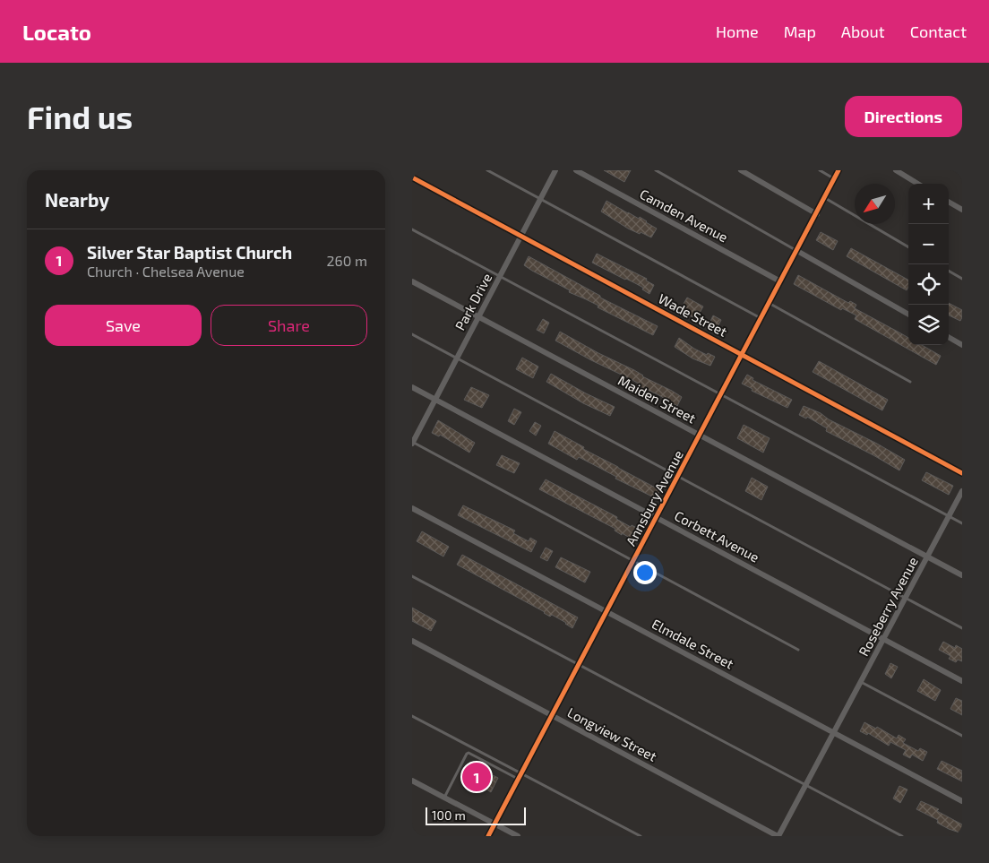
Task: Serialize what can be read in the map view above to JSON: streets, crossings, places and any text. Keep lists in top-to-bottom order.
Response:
{
  "streets": {
    "street": [
      "Camden Avenue",
      "Park Drive",
      "Wade Street",
      "Maiden Street",
      "Annsbury Avenue",
      "Corbett Avenue",
      "Roseberry Avenue",
      "Elmdale Street",
      "Longview Street"
    ]
  },
  "crossings": [
    ["Camden Avenue", "Annsbury Avenue"],
    ["Park Drive", "Wade Street"],
    ["Park Drive", "Maiden Street"],
    ["Park Drive", "Corbett Avenue"],
    ["Wade Street", "Annsbury Avenue"],
    ["Maiden Street", "Annsbury Avenue"],
    ["Maiden Street", "Roseberry Avenue"],
    ["Annsbury Avenue", "Corbett Avenue"],
    ["Annsbury Avenue", "Elmdale Street"],
    ["Annsbury Avenue", "Longview Street"],
    ["Corbett Avenue", "Roseberry Avenue"],
    ["Roseberry Avenue", "Elmdale Street"],
    ["Roseberry Avenue", "Longview Street"]
  ],
  "scale_bar": "100 m",
  "north": "bottom left",
  "page": {
    "header": "Locato",
    "nav": [
      "Home",
      "Map",
      "About",
      "Contact"
    ],
    "buttons": [
      "Directions",
      ["Save", "Share"]
    ],
    "title": "Find us",
    "heading": "Nearby",
    "map_buttons": ["+", "−"],
    "list": [
      {
        "mark": "1",
        "name": "Silver Star Baptist Church",
        "note": "Church · Chelsea Avenue",
        "value": "260 m"
      }
    ],
    "pins": "1",
    "scale": "100 m"
  }
}
